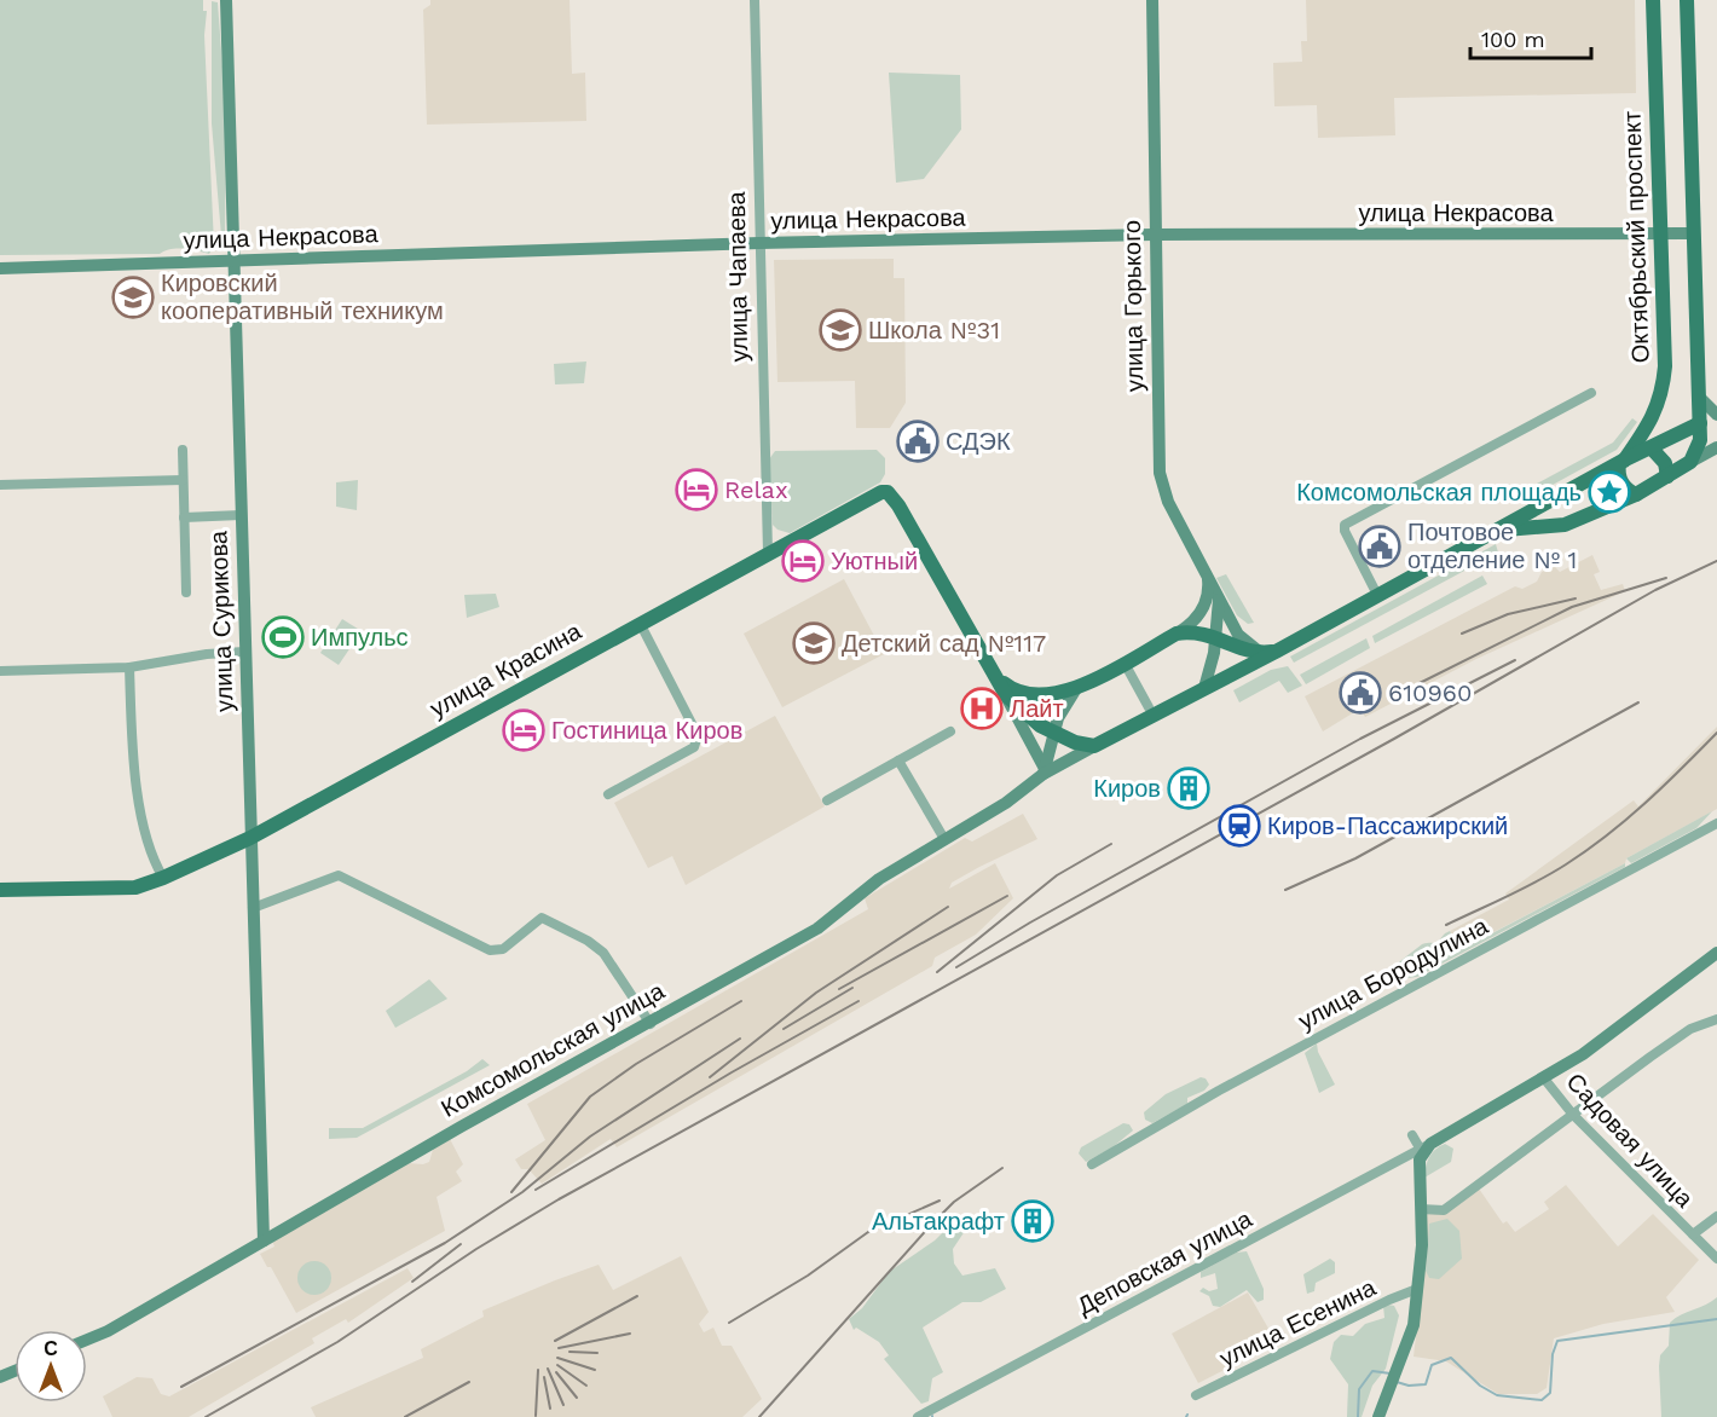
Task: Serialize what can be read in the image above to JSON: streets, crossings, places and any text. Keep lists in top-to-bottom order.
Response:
{
  "streets": {
    "main road": ["Октябрьский проспект", "улица Красина", "Комсомольская улица"],
    "street": [
      "улица Некрасова",
      "улица Чапаева",
      "улица Горького",
      "улица Сурикова",
      "улица Бородулина",
      "Садовая улица",
      "Деповская улица",
      "улица Есенина"
    ]
  },
  "crossings": [
    ["улица Некрасова", "Октябрьский проспект"],
    ["улица Некрасова", "улица Чапаева"],
    ["улица Некрасова", "улица Горького"],
    ["улица Некрасова", "улица Сурикова"],
    ["Октябрьский проспект", "Комсомольская улица"],
    ["улица Чапаева", "улица Красина"],
    ["улица Горького", "Комсомольская улица"],
    ["улица Сурикова", "улица Красина"],
    ["улица Сурикова", "Комсомольская улица"],
    ["Садовая улица", "Деповская улица"]
  ],
  "places": {
    "school or university": ["Кировский кооперативный техникум", "Школа №31", "Детский сад №117"],
    "public building": ["СДЭК", "Почтовое отделение № 1", "610960"],
    "hotel": ["Relax", "Уютный", "Гостиница Киров"],
    "place": ["Комсомольская площадь"],
    "sports": ["Импульс"],
    "hospital": ["Лайт"],
    "building": ["Киров", "Альтакрафт"],
    "station": ["Киров-Пассажирский"]
  },
  "scale_bar": "100 m",
  "north": "top"
}
